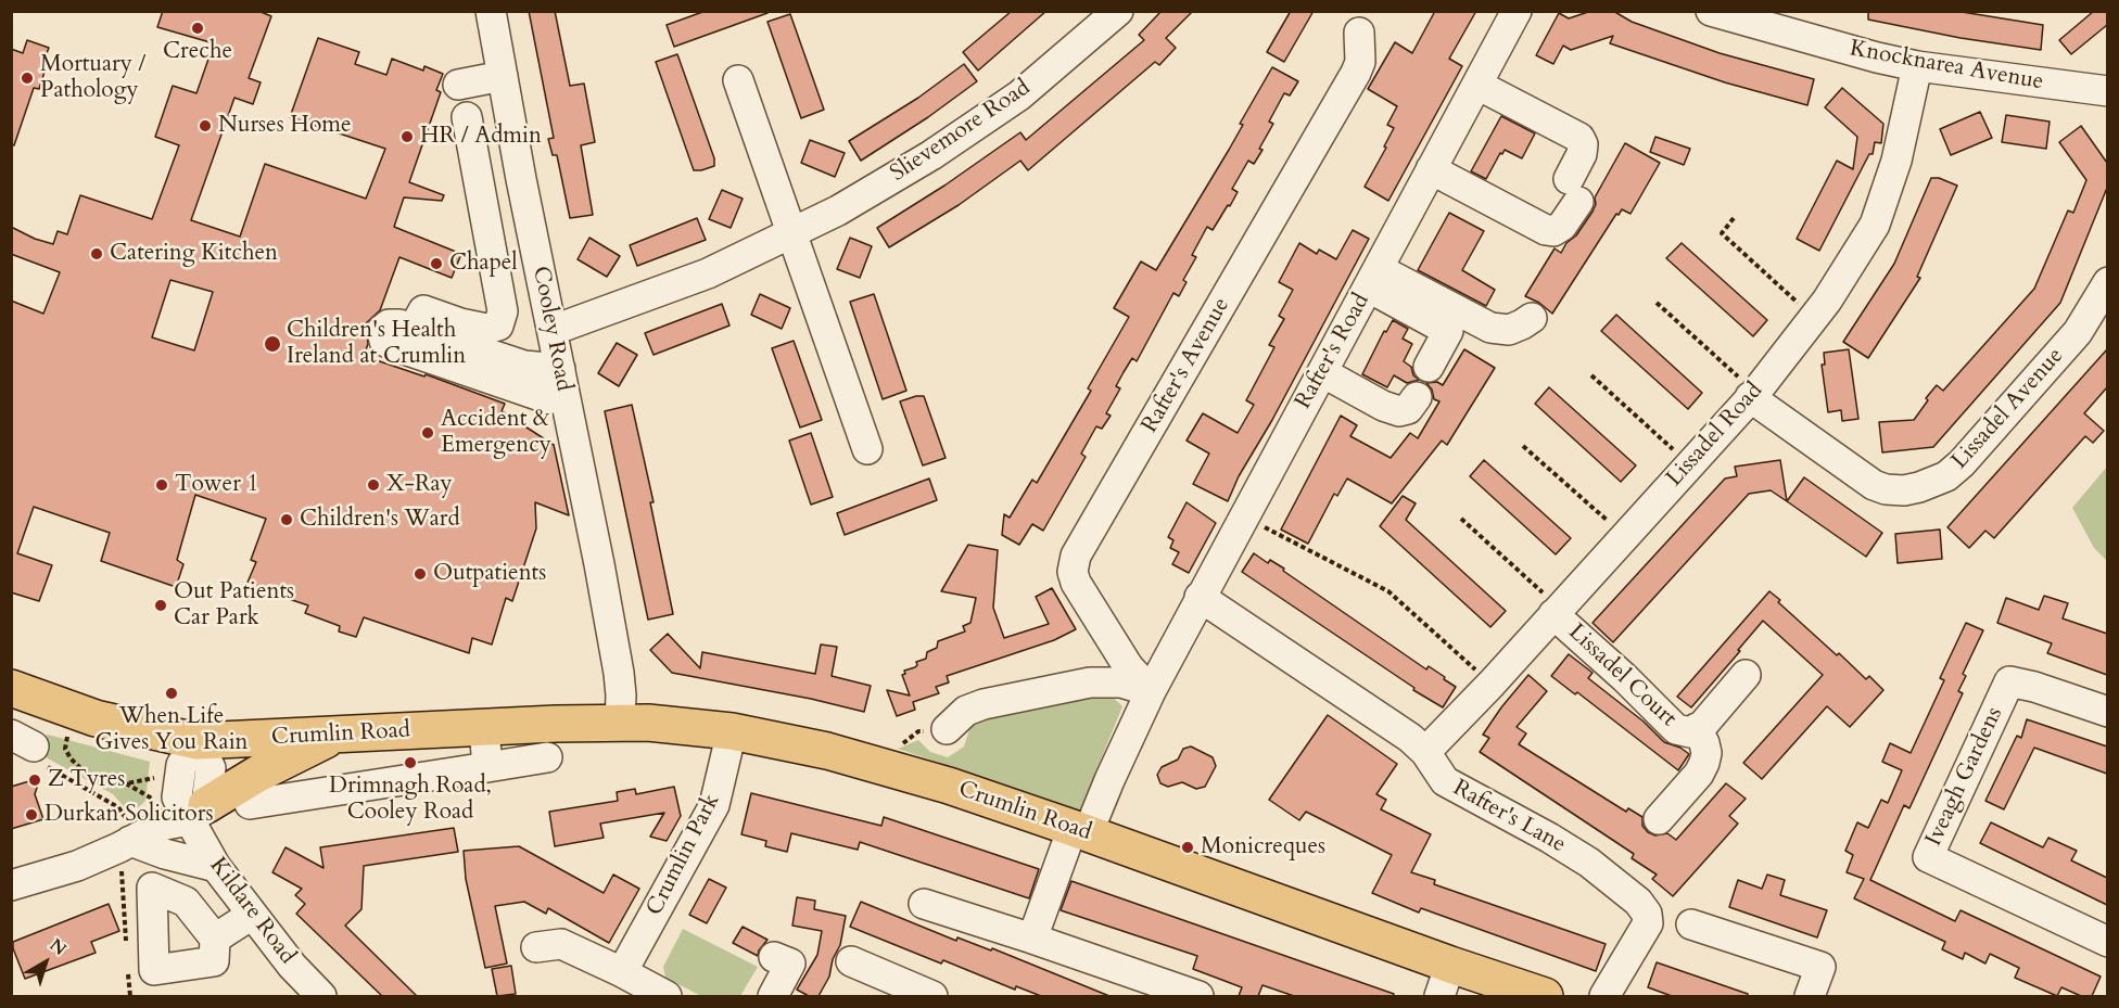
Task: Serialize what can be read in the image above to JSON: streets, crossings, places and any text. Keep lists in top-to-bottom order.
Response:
{
  "streets": {
    "main road": ["Crumlin Road"],
    "street": [
      "Knocknarea Avenue",
      "Slievemore Road",
      "Cooley Road",
      "Rafter's Road",
      "Rafter's Avenue",
      "Lissadel Avenue",
      "Lissadel Road",
      "Lissadel Court",
      "Iveagh Gardens",
      "Rafter's Lane",
      "Crumlin Park",
      "Kildare Road"
    ]
  },
  "crossings": [
    ["Knocknarea Avenue", "Lissadel Road"],
    ["Slievemore Road", "Cooley Road"],
    ["Cooley Road", "Crumlin Road"],
    ["Rafter's Road", "Rafter's Avenue"],
    ["Rafter's Road", "Crumlin Road"],
    ["Rafter's Road", "Rafter's Lane"],
    ["Lissadel Avenue", "Lissadel Road"],
    ["Lissadel Road", "Lissadel Court"],
    ["Lissadel Road", "Rafter's Lane"],
    ["Crumlin Road", "Crumlin Park"],
    ["Crumlin Road", "Kildare Road"]
  ],
  "places": [
    "Creche",
    "Mortuary / Pathology",
    "Nurses Home",
    "HR / Admin",
    "Catering Kitchen",
    "Chapel",
    "Children's Health Ireland at Crumlin",
    "Accident & Emergency",
    "Tower 1",
    "X-Ray",
    "Children's Ward",
    "Outpatients",
    "Out Patients Car Park",
    "When Life Gives You Rain",
    "Drimnagh Road, Cooley Road",
    "Z Tyres",
    "Durkan Solicitors",
    "Monicreques"
  ],
  "north": "top right"
}
